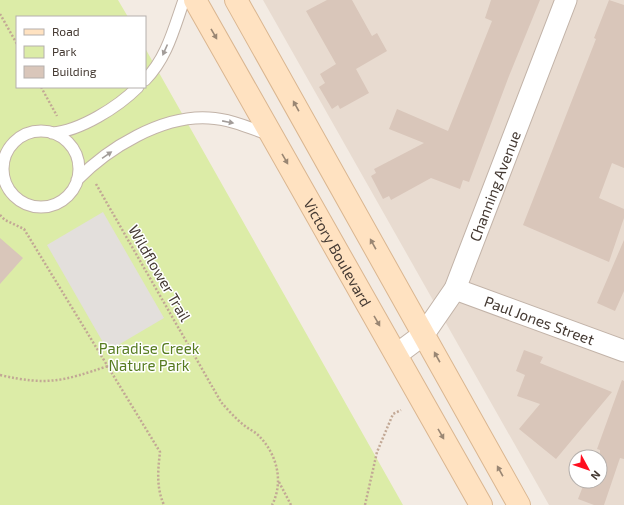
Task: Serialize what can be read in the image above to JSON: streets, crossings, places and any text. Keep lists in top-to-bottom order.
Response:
{
  "streets": {
    "main road": ["Victory Boulevard"],
    "street": ["Channing Avenue", "Paul Jones Street"],
    "path": ["Wildflower Trail"]
  },
  "crossings": [
    ["Channing Avenue", "Victory Boulevard"],
    ["Channing Avenue", "Paul Jones Street"]
  ],
  "parks": ["Paradise Creek Nature Park"],
  "legend": ["Road", "Park", "Building"],
  "north": "bottom right"
}
